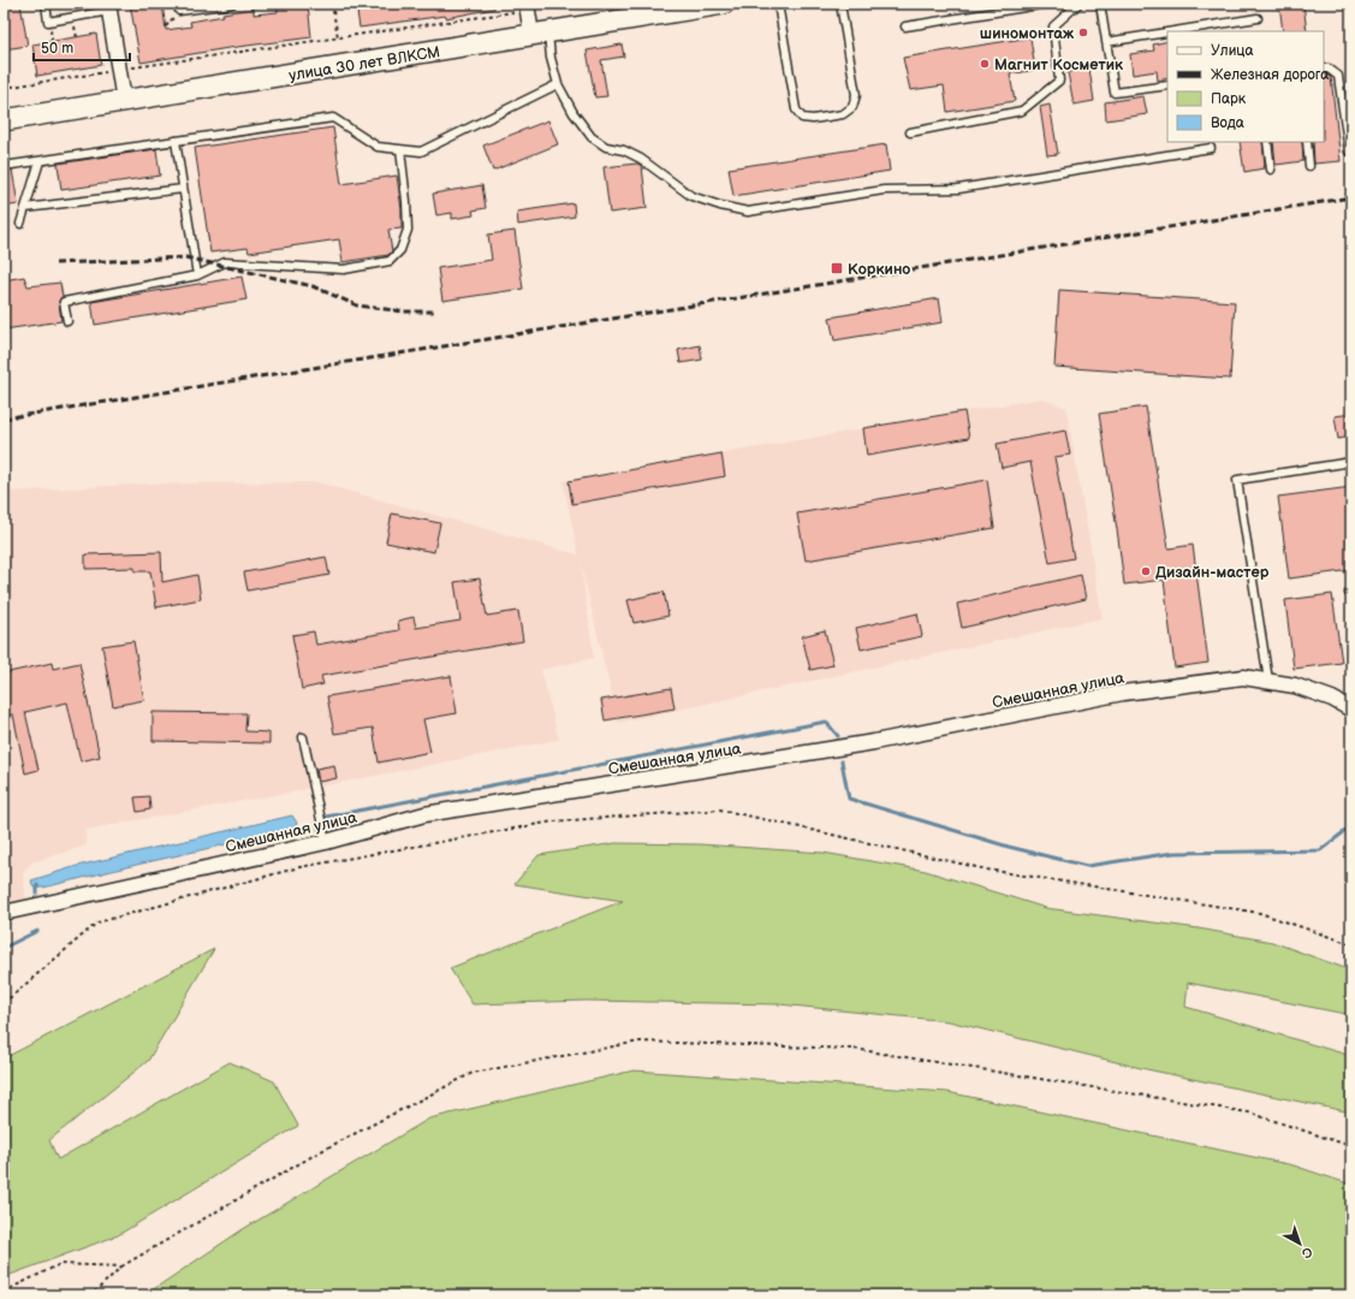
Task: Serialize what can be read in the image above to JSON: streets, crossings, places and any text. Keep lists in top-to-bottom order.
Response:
{
  "streets": {
    "main road": ["улица 30 лет ВЛКСМ"],
    "street": ["Смешанная улица"]
  },
  "places": {
    "other": ["шиномонтаж", "Магнит Косметик", "Дизайн-мастер"],
    "transit": ["Коркино"]
  },
  "legend": [
    "Улица",
    "Железная дорога",
    "Парк",
    "Вода"
  ],
  "scale_bar": "50 m",
  "north": "bottom right"
}
